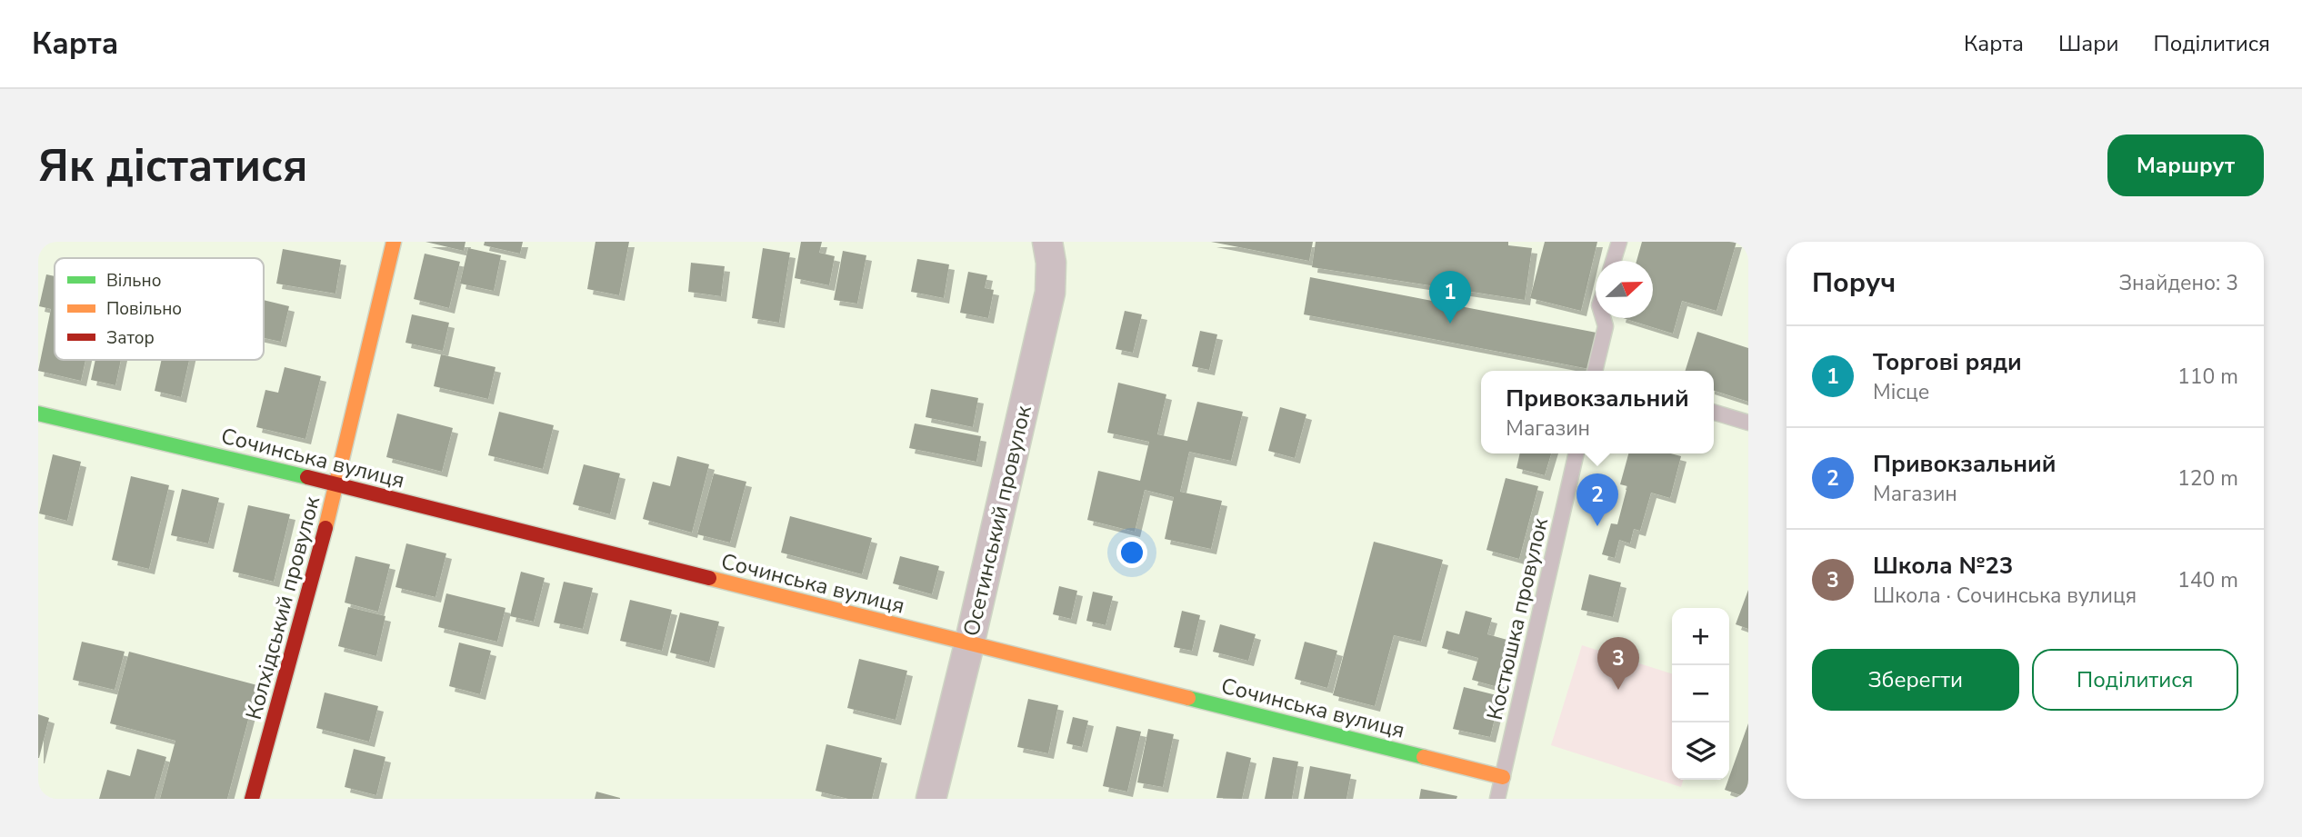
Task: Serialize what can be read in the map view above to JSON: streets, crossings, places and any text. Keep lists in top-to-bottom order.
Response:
{
  "streets": {
    "street": ["Сочинська вулиця", "Осетинський провулок", "Колхідський провулок"],
    "lane": ["Костюшка провулок"]
  },
  "crossings": [
    ["Сочинська вулиця", "Осетинський провулок"],
    ["Сочинська вулиця", "Колхідський провулок"],
    ["Сочинська вулиця", "Костюшка провулок"]
  ],
  "legend": ["Вільно", "Повільно", "Затор"],
  "north": "right",
  "page": {
    "header": "Карта",
    "nav": ["Карта", "Шари", "Поділитися"],
    "buttons": [
      "Маршрут",
      ["Зберегти", "Поділитися"]
    ],
    "title": "Як дістатися",
    "heading": ["Поруч", "Знайдено: 3"],
    "pins": ["1", "2", "3"],
    "list": [
      {
        "mark": "1",
        "name": "Торгові ряди",
        "note": "Місце",
        "value": "110 m"
      },
      {
        "mark": "2",
        "name": "Привокзальний",
        "note": "Магазин",
        "value": "120 m"
      },
      {
        "mark": "3",
        "name": "Школа №23",
        "note": "Школа · Сочинська вулиця",
        "value": "140 m"
      }
    ],
    "popup": ["Привокзальний", "Магазин"],
    "map_buttons": ["+", "−"]
  }
}
